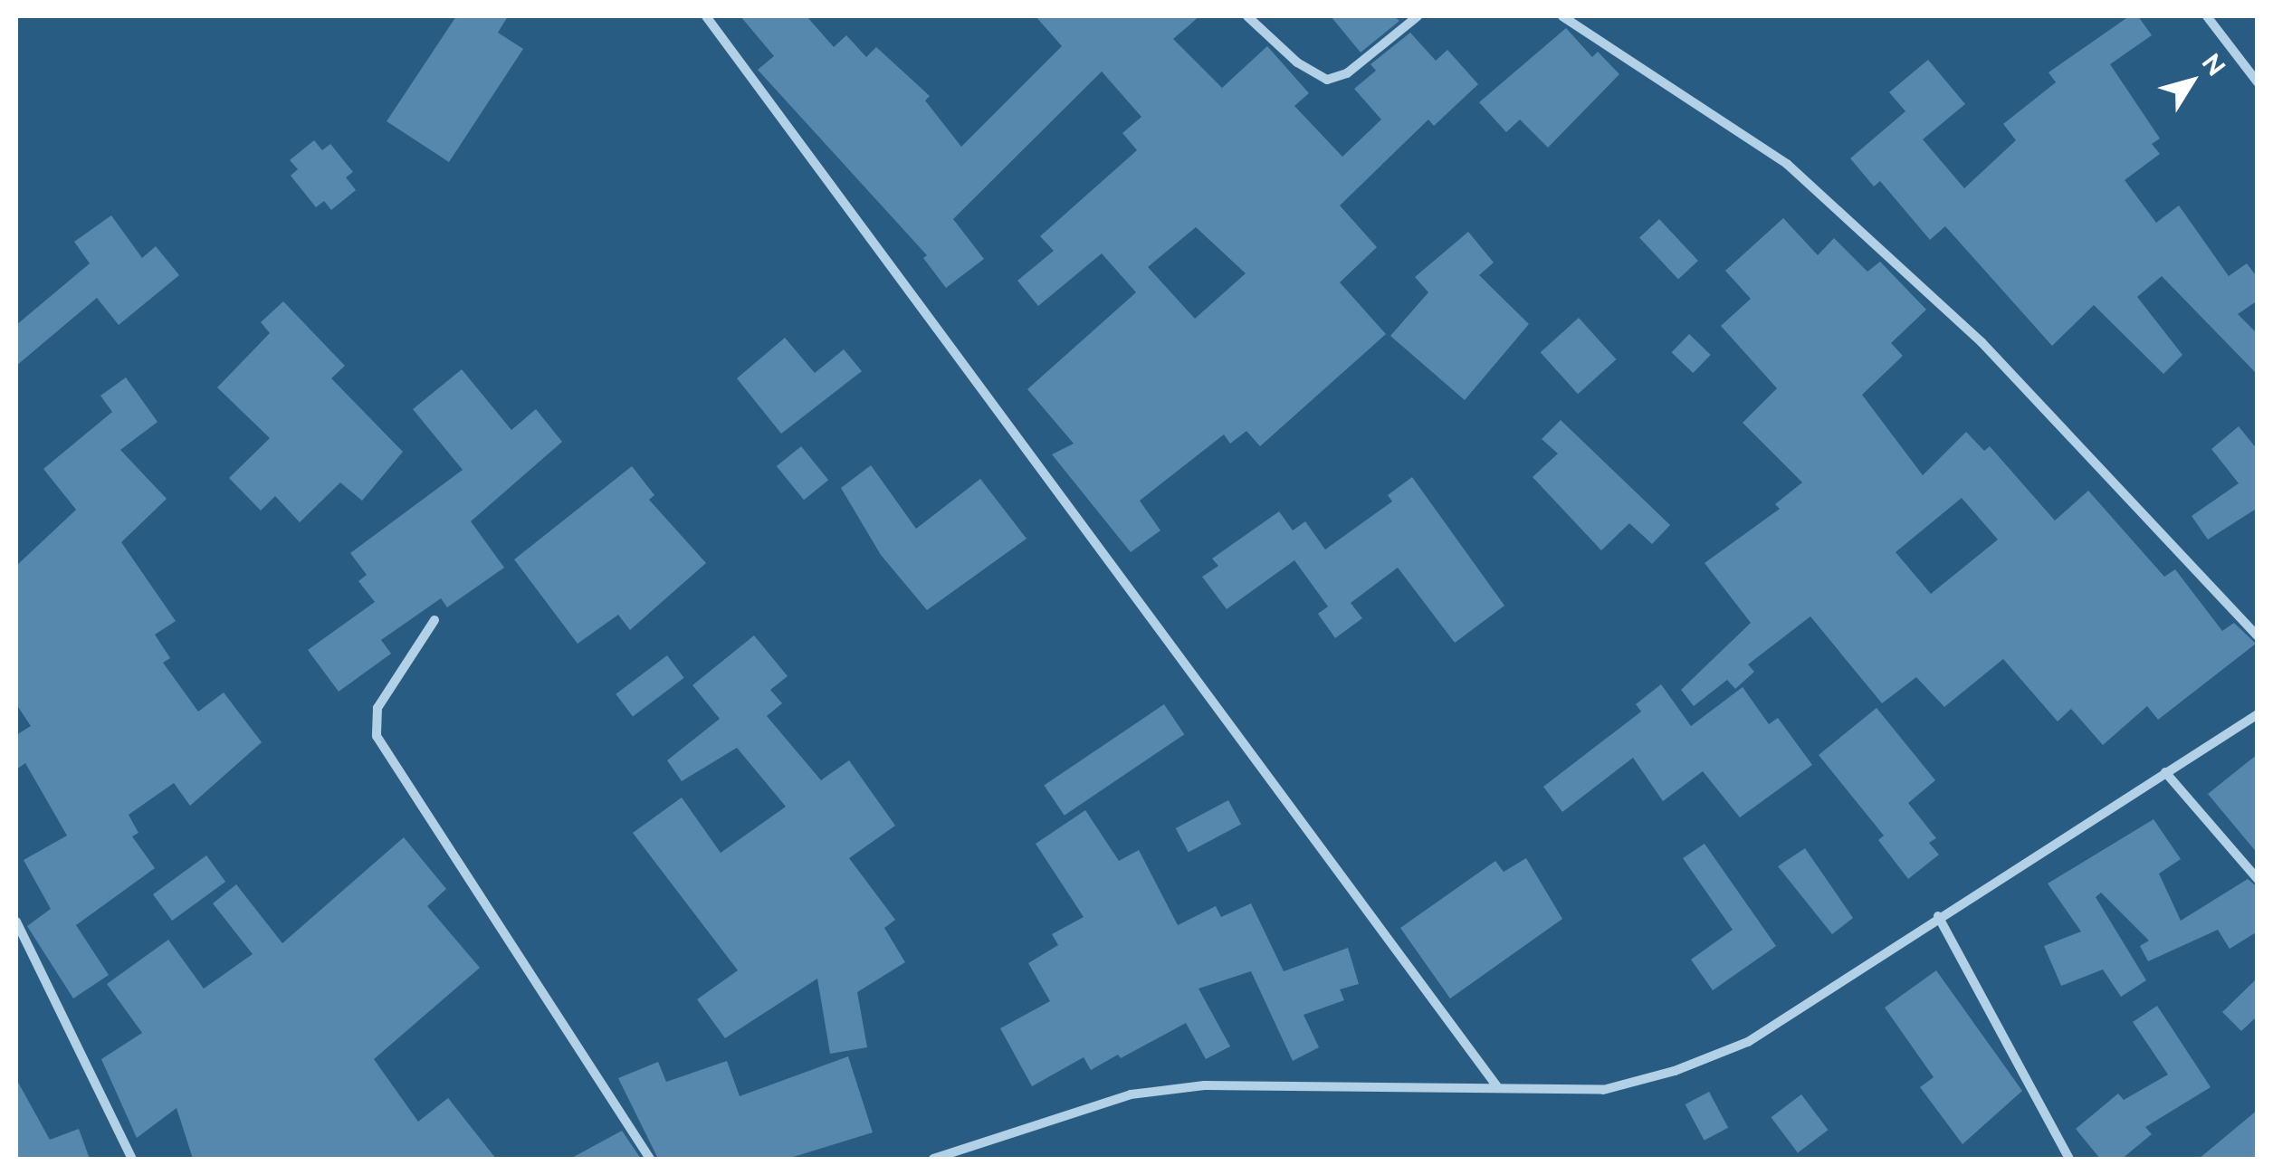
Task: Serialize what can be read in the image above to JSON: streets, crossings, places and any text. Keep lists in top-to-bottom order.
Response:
{
  "north": "top right"
}
